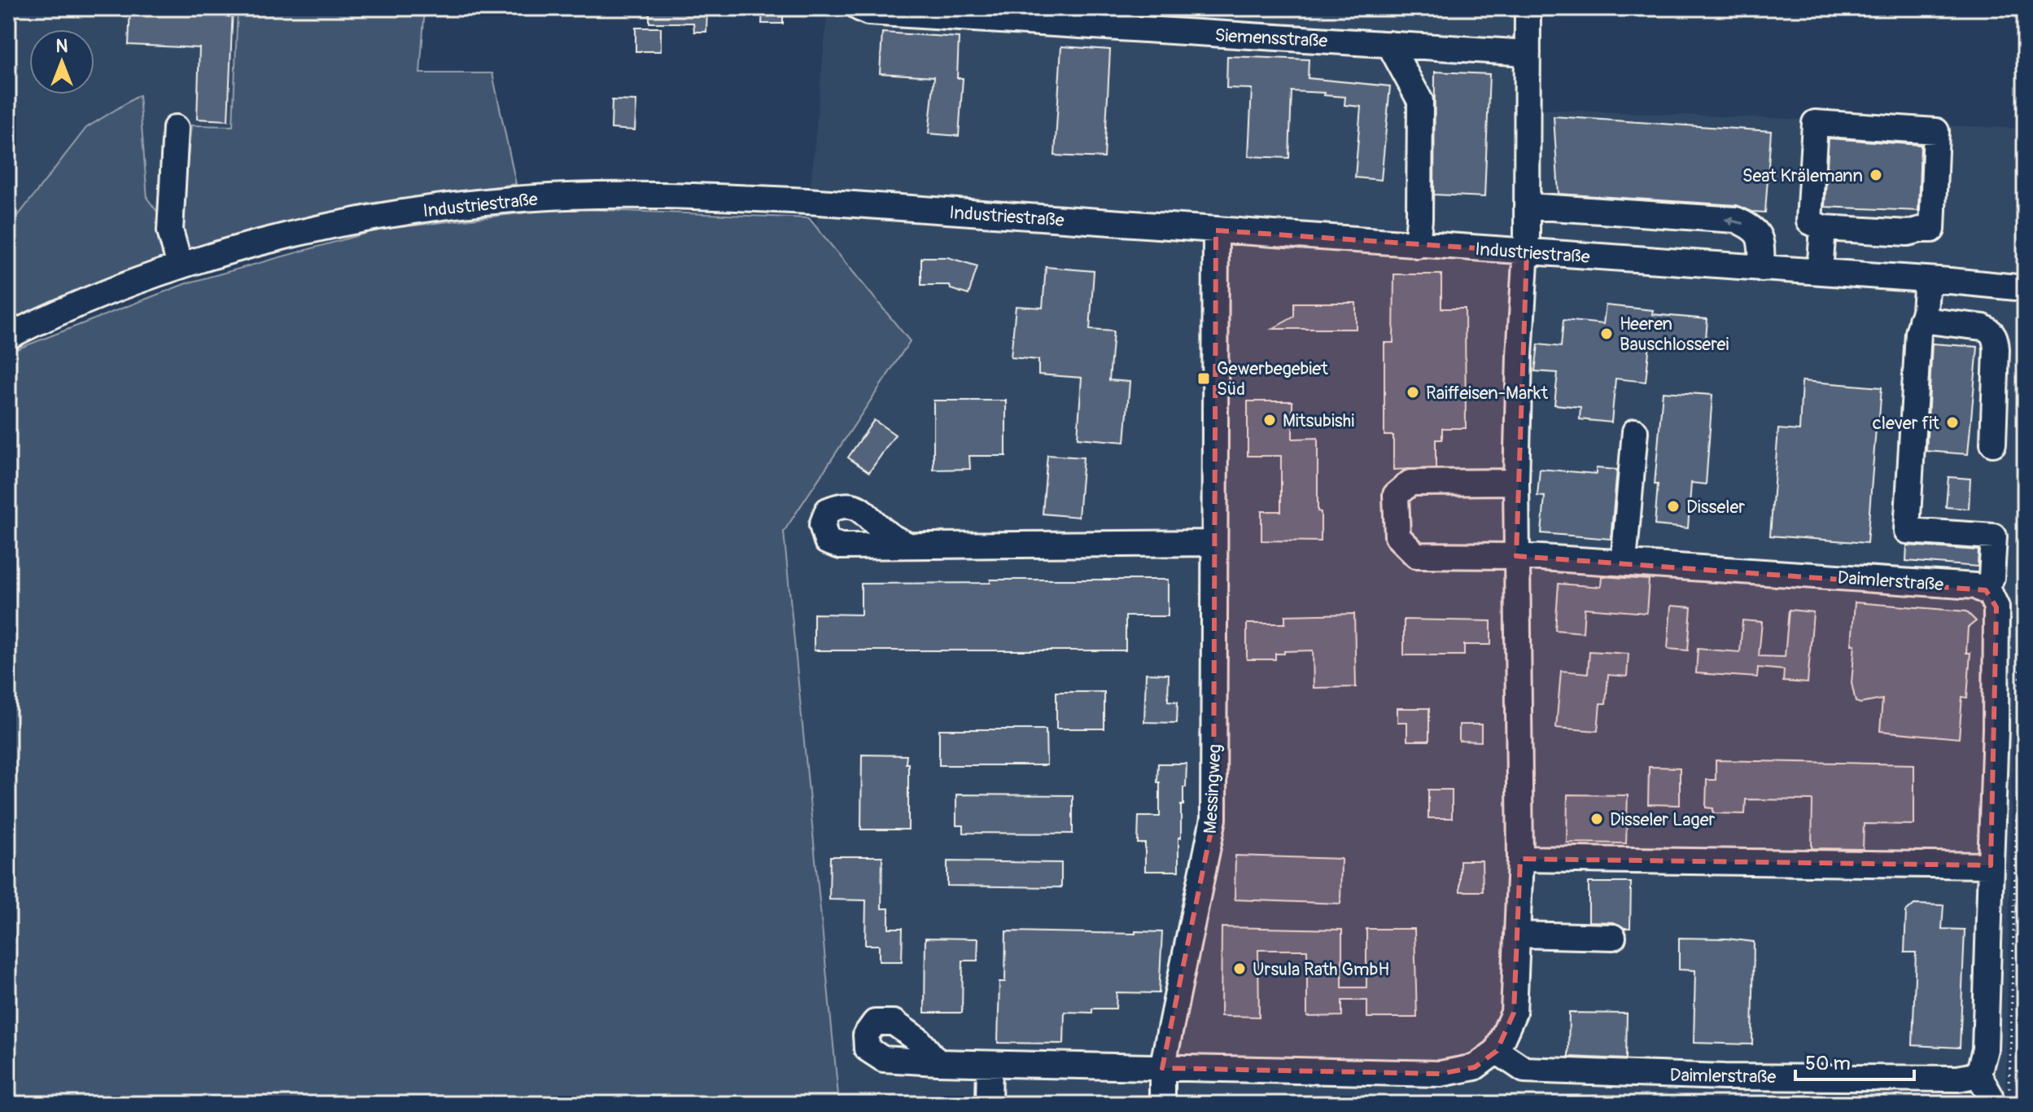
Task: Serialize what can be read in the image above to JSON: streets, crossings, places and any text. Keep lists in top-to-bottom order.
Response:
{
  "streets": {
    "street": [
      "Siemensstraße",
      "Industriestraße",
      "Daimlerstraße",
      "Messingweg"
    ]
  },
  "crossings": [
    ["Industriestraße", "Messingweg"]
  ],
  "places": {
    "other": [
      "Seat Krälemann",
      "Heeren Bauschlosserei",
      "Raiffeisen-Markt",
      "Mitsubishi",
      "clever fit",
      "Disseler",
      "Disseler Lager",
      "Ursula Rath GmbH"
    ],
    "transit": ["Gewerbegebiet Süd"]
  },
  "scale_bar": "50 m",
  "north": "top"
}
